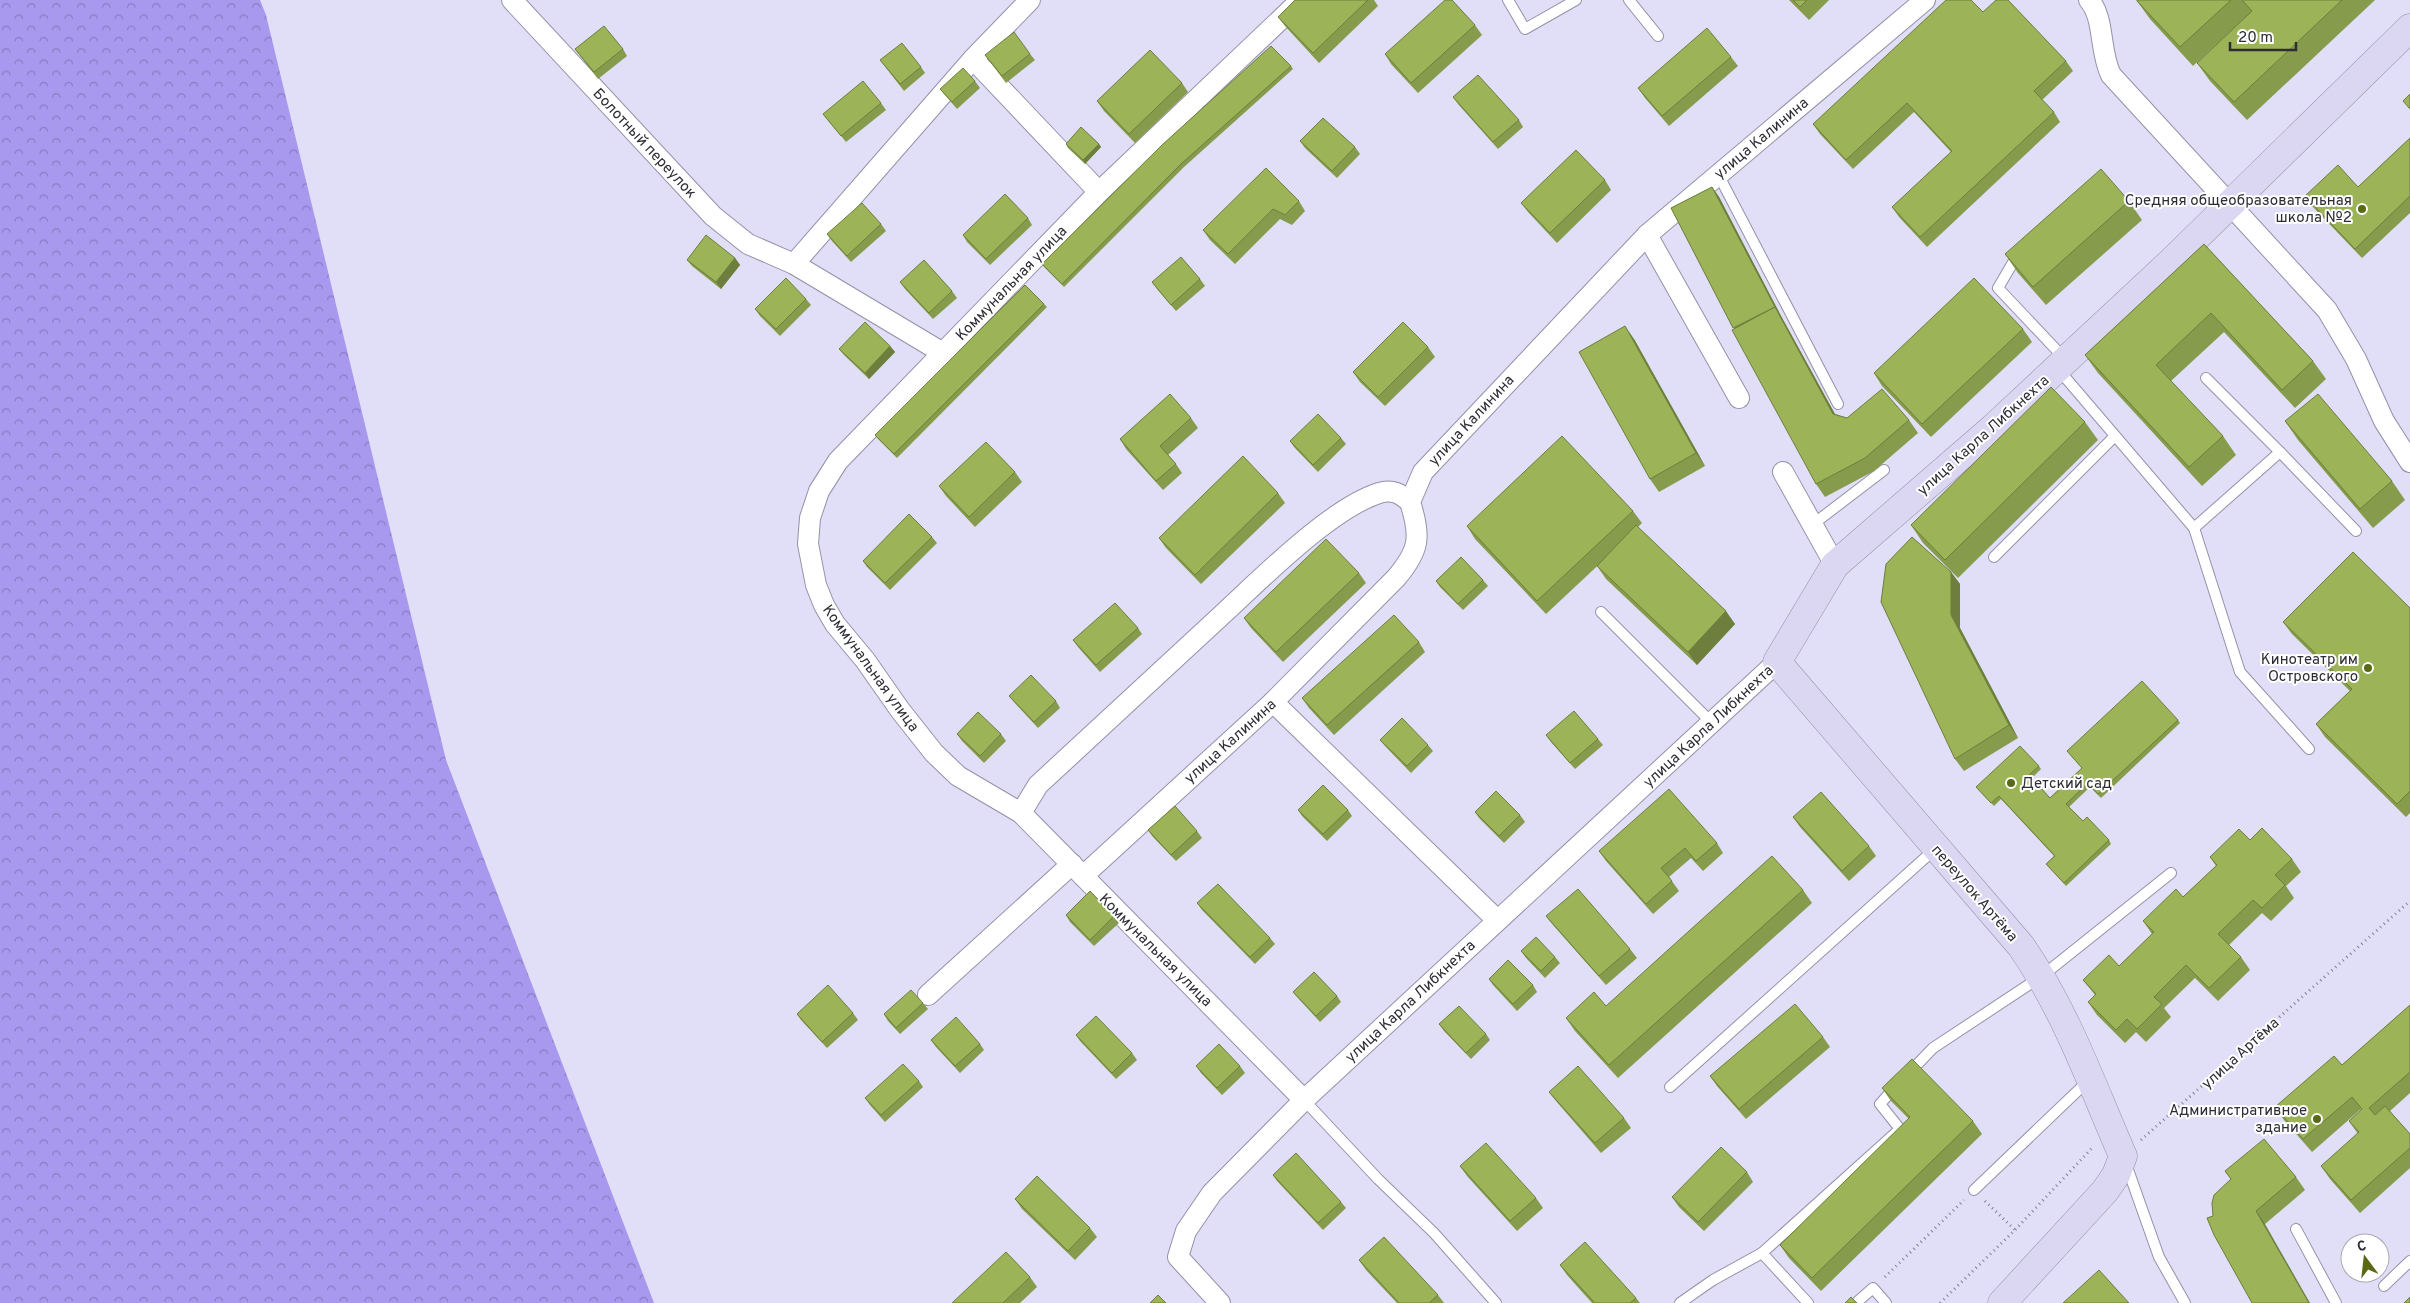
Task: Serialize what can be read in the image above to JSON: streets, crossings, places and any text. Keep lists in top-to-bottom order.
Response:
{
  "streets": {
    "street": [
      "улица Калинина",
      "Болотный переулок",
      "Коммунальная улица",
      "улица Карла Либкнехта",
      "переулок Артёма"
    ],
    "path": ["улица Артёма"]
  },
  "crossings": [
    ["улица Калинина", "Коммунальная улица"],
    ["Болотный переулок", "Коммунальная улица"],
    ["Коммунальная улица", "улица Карла Либкнехта"],
    ["улица Карла Либкнехта", "переулок Артёма"],
    ["переулок Артёма", "улица Артёма"]
  ],
  "places": [
    "Средняя общеобразовательная школа №2",
    "Кинотеатр им Островского",
    "Детский сад",
    "Административное здание"
  ],
  "scale_bar": "20 m",
  "north": "top"
}
